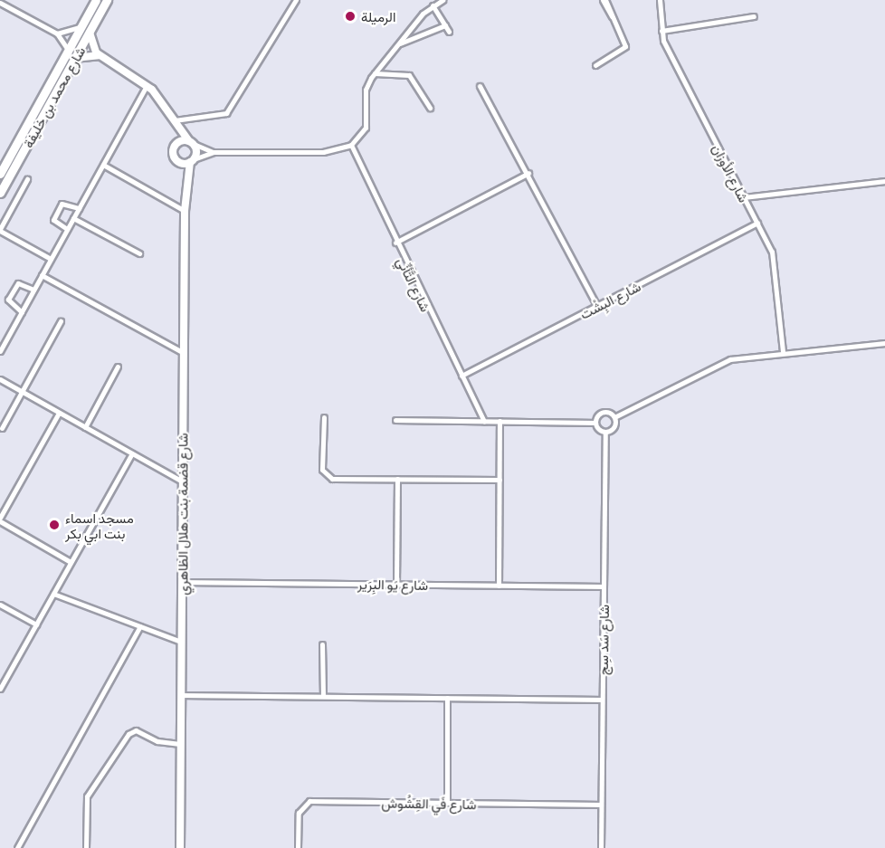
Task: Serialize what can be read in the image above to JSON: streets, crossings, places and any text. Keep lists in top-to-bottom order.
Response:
{
  "streets": {
    "highway": ["شارع محمد بن خليفة"],
    "street": [
      "شارع الأوزان",
      "شارع التَّأنِّي",
      "شارع البِشْت",
      "شارع قضمة بنت هلال الظاهري",
      "شارع يَو البِرَير",
      "شارع سَد سِج",
      "شارع فَي القِشُوش"
    ]
  },
  "crossings": [
    ["شارع الأوزان", "شارع البِشْت"],
    ["شارع التَّأنِّي", "شارع البِشْت"],
    ["شارع قضمة بنت هلال الظاهري", "شارع يَو البِرَير"],
    ["شارع يَو البِرَير", "شارع سَد سِج"],
    ["شارع سَد سِج", "شارع فَي القِشُوش"]
  ],
  "places": ["الرميلة", "مسجد اسماء بنت ابي بكر"]
}
